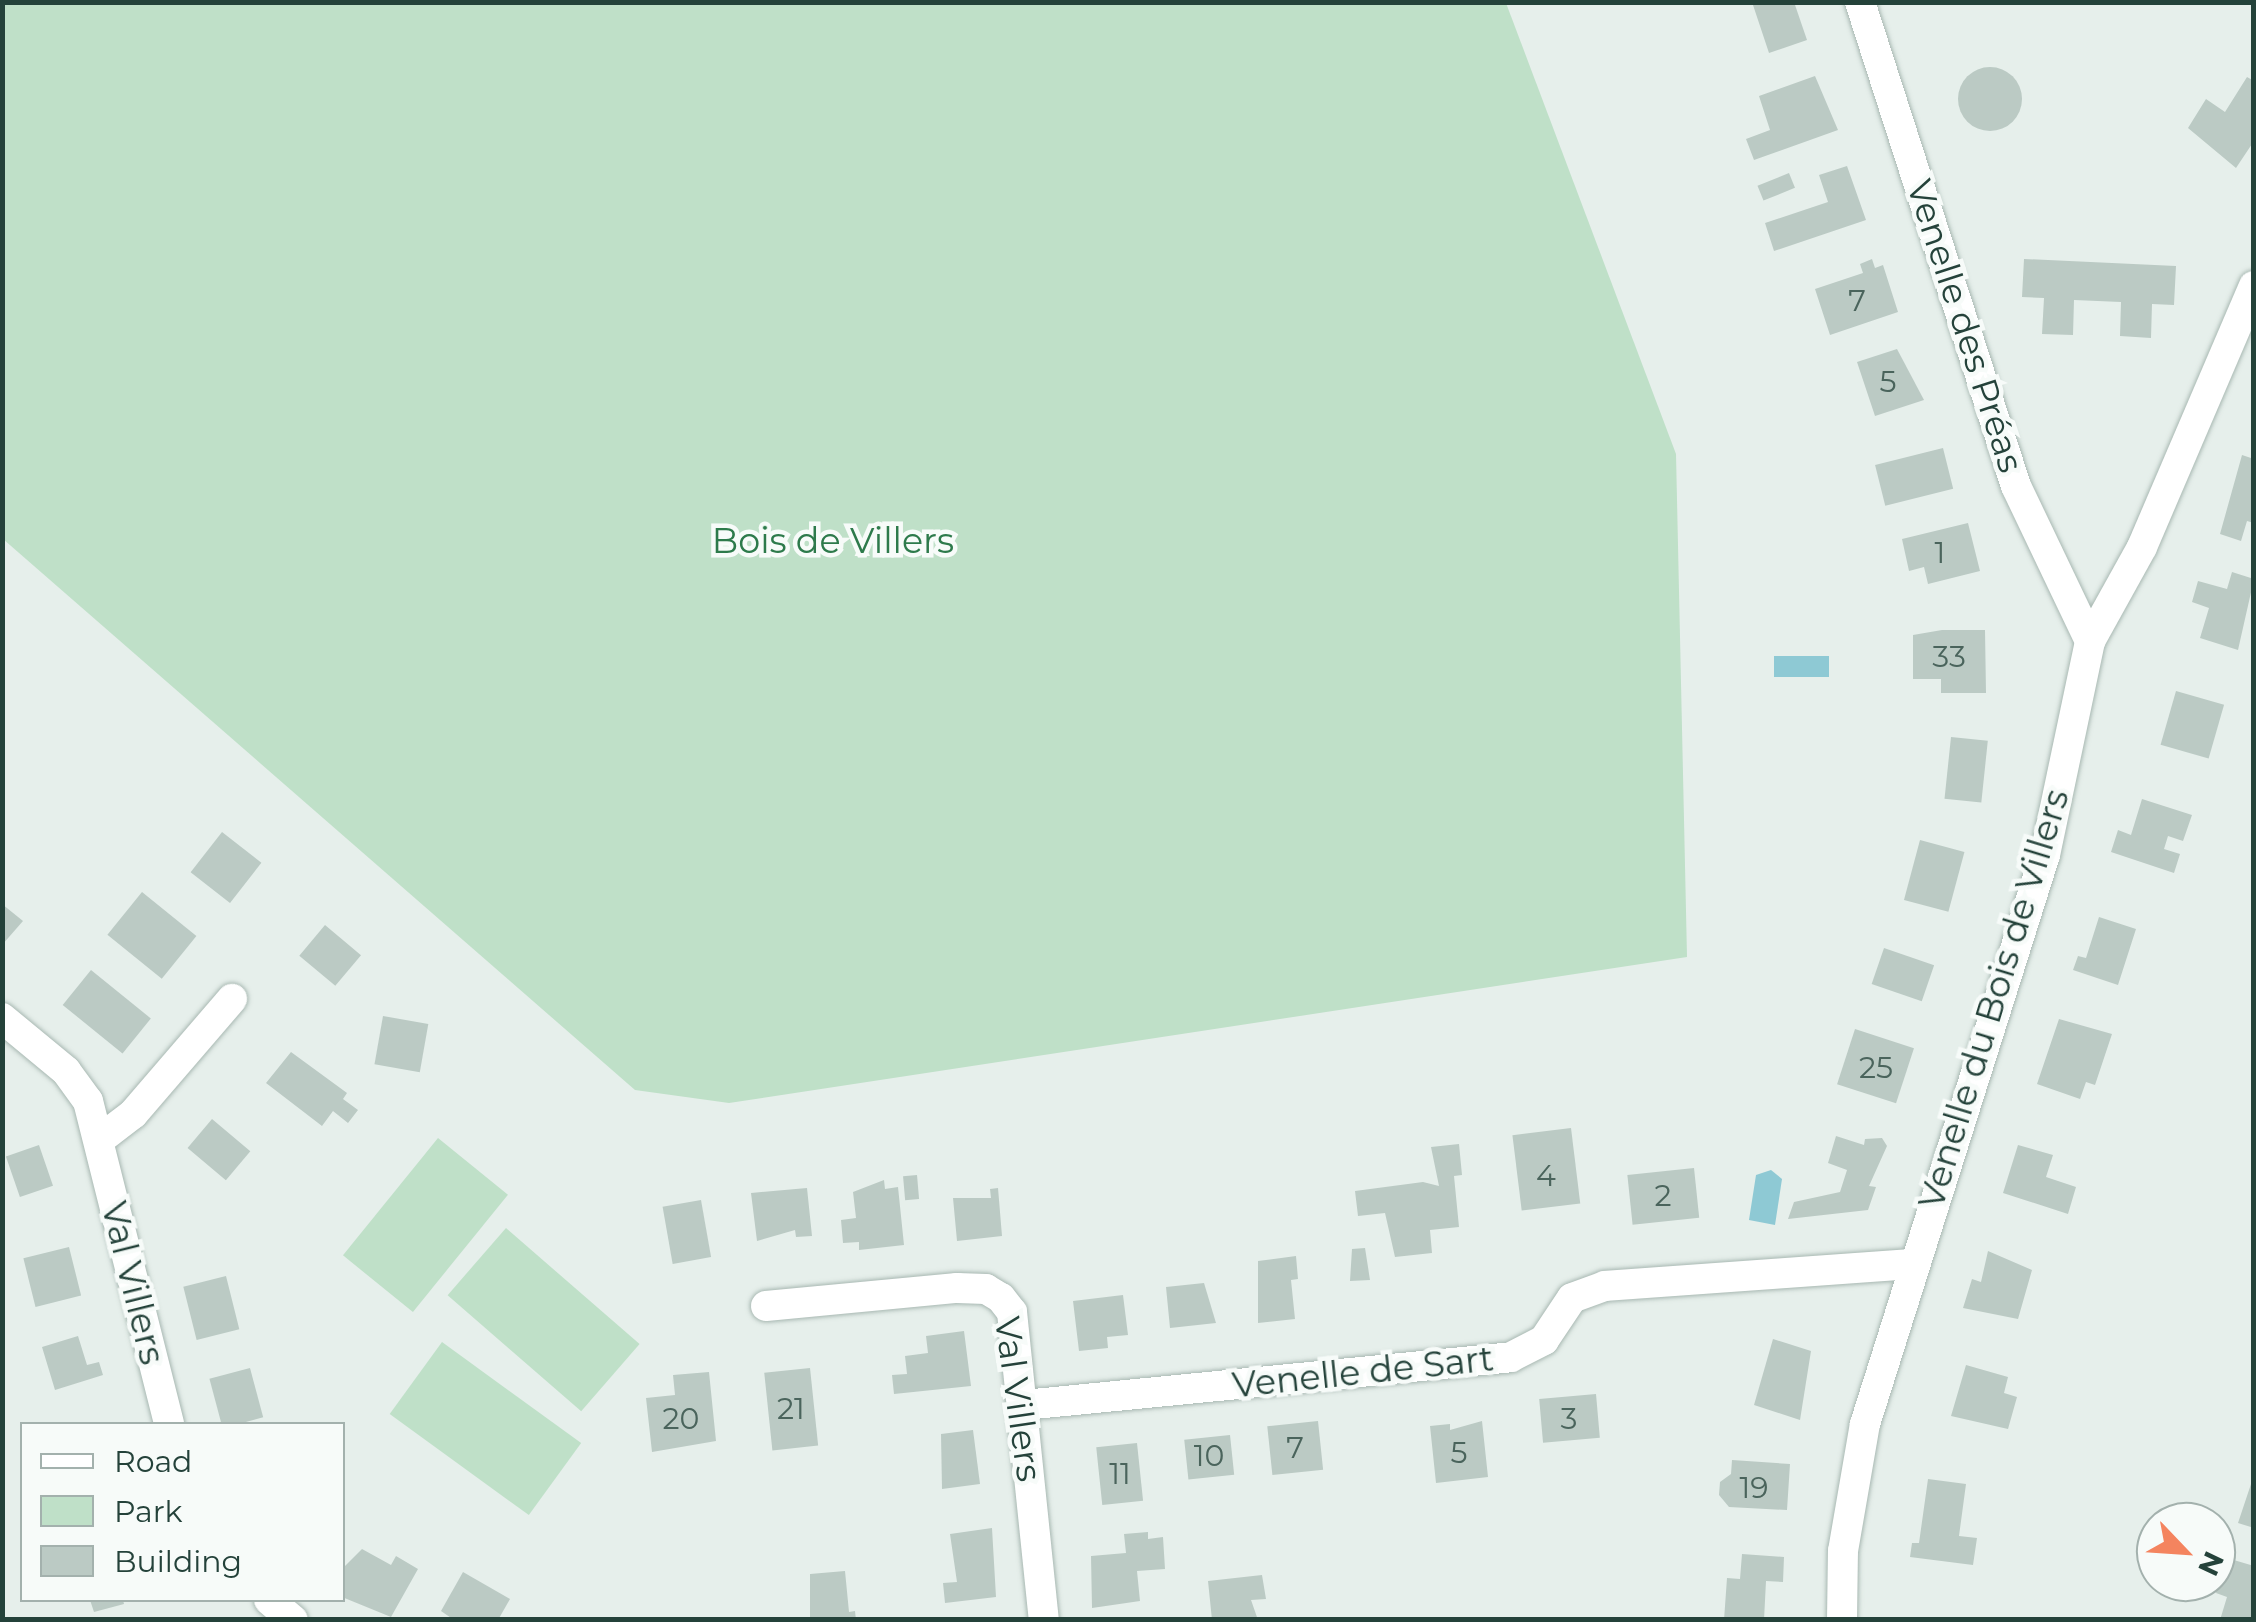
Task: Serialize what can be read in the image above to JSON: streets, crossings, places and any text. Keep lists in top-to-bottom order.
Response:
{
  "streets": {
    "street": [
      "Venelle des Préas",
      "Venelle du Bois de Villers",
      "Val Villers",
      "Venelle de Sart"
    ]
  },
  "crossings": [
    ["Venelle des Préas", "Venelle du Bois de Villers"],
    ["Venelle du Bois de Villers", "Venelle de Sart"],
    ["Val Villers", "Venelle de Sart"]
  ],
  "parks": ["Bois de Villers"],
  "house_numbers": [
    "7",
    "5",
    "1",
    "33",
    "25",
    "4",
    "2",
    "21",
    "20",
    "3",
    "7",
    "5",
    "10",
    "11",
    "19"
  ],
  "legend": ["Road", "Park", "Building"],
  "north": "bottom right"
}
